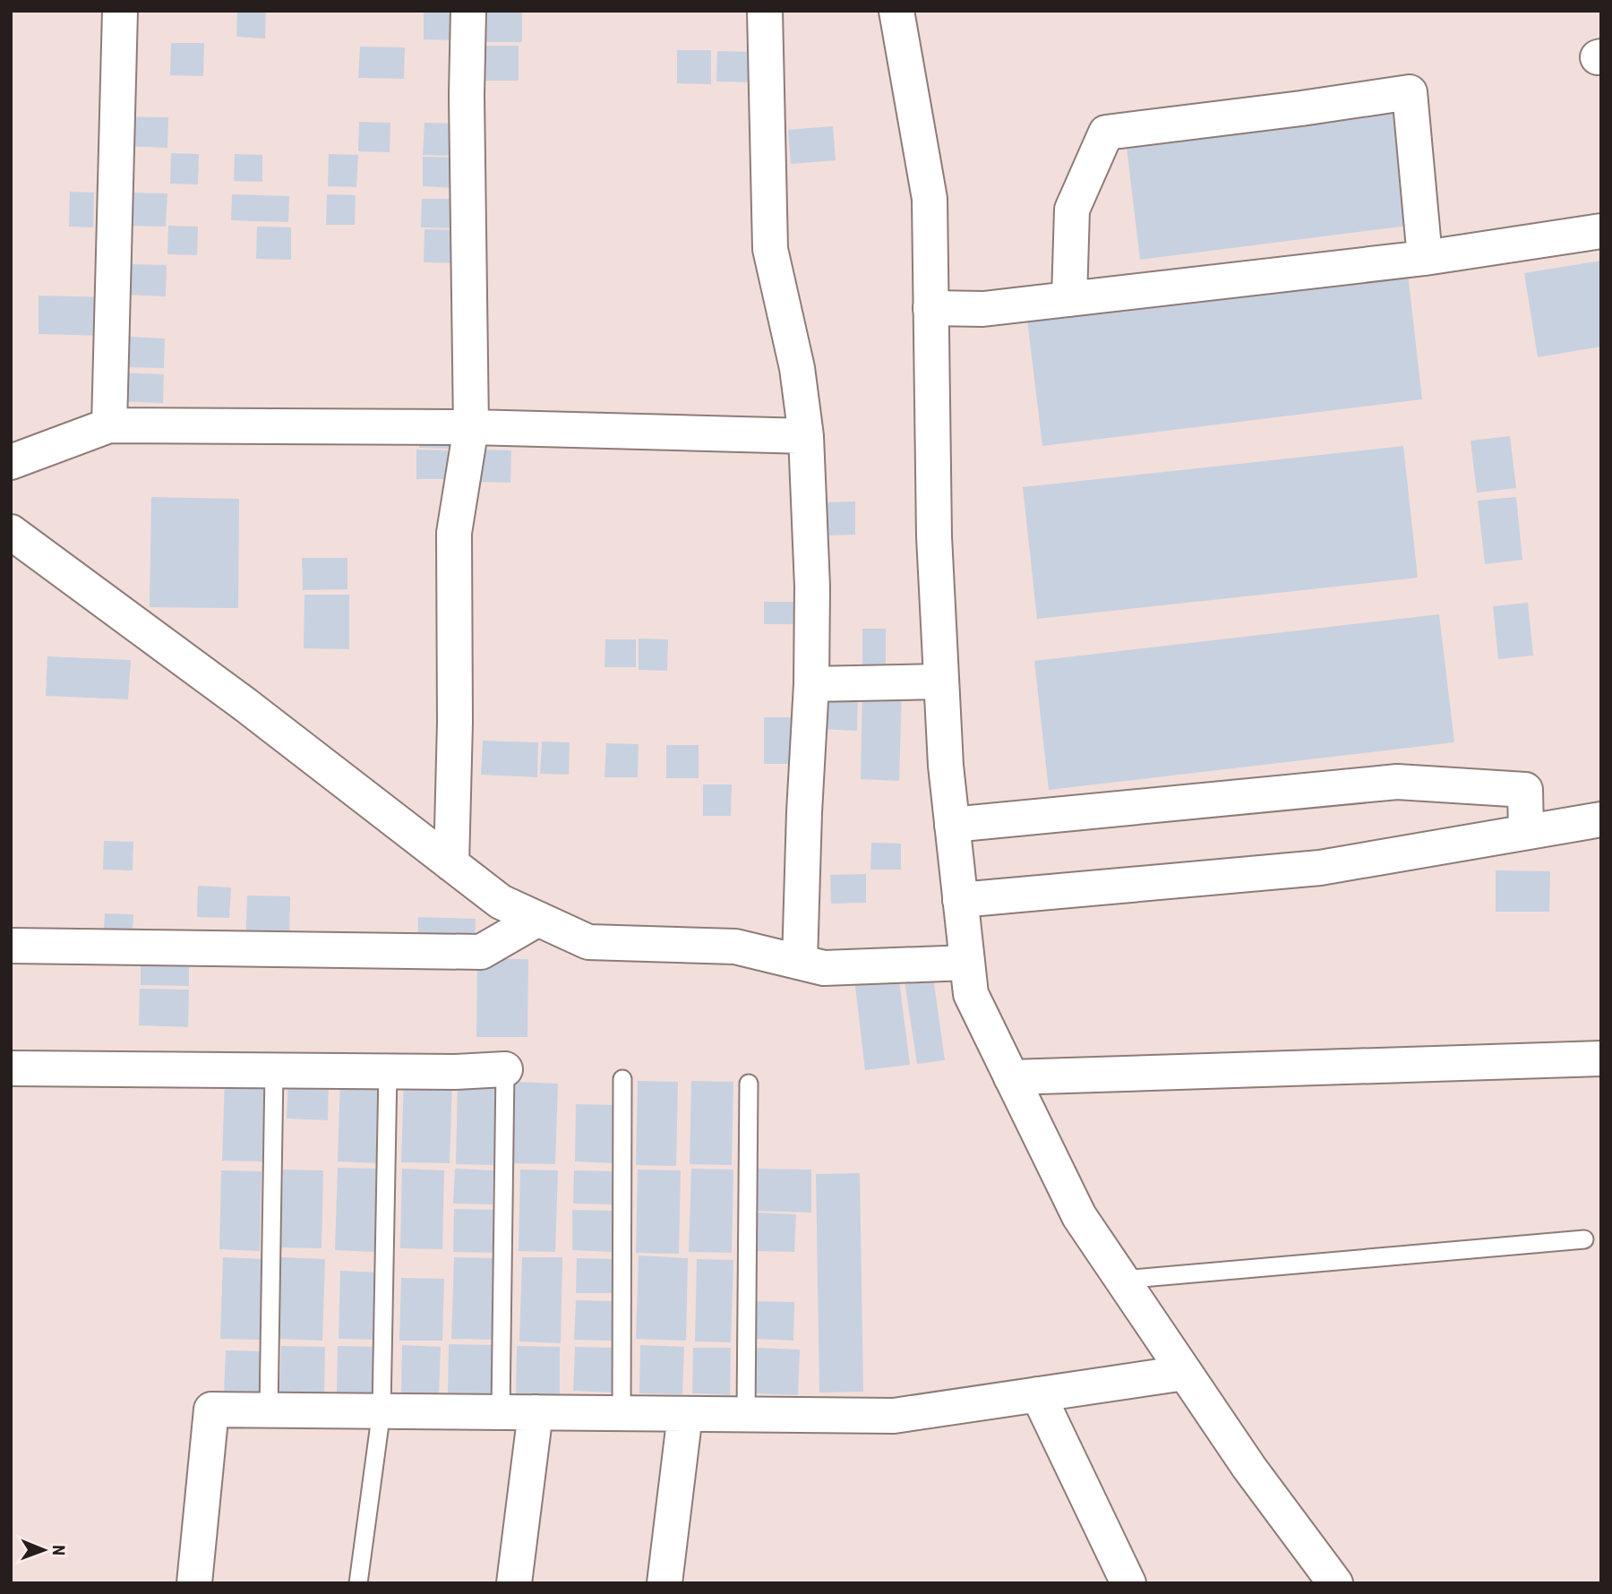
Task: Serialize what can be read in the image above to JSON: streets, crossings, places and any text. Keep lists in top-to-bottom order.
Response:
{
  "north": "right"
}
